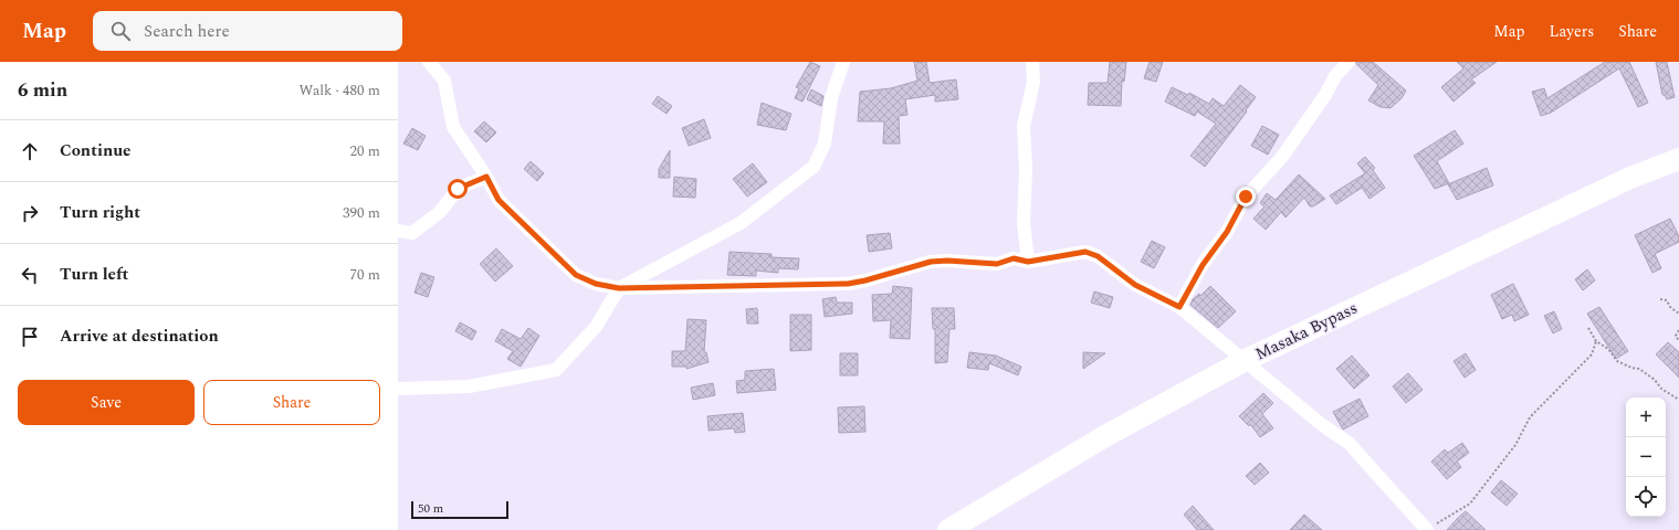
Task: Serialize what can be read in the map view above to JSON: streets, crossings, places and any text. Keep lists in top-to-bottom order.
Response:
{
  "streets": {
    "highway": ["Masaka Bypass"]
  },
  "scale_bar": "50 m",
  "page": {
    "header": "Map",
    "search": "Search here",
    "nav": ["Map", "Layers", "Share"],
    "heading": ["6 min", "Walk · 480 m"],
    "list": [
      ["Continue", "20 m"],
      ["Turn right", "390 m"],
      ["Turn left", "70 m"],
      "Arrive at destination"
    ],
    "buttons": ["Save", "Share"],
    "map_buttons": ["+", "−"],
    "scale": "50 m"
  }
}
